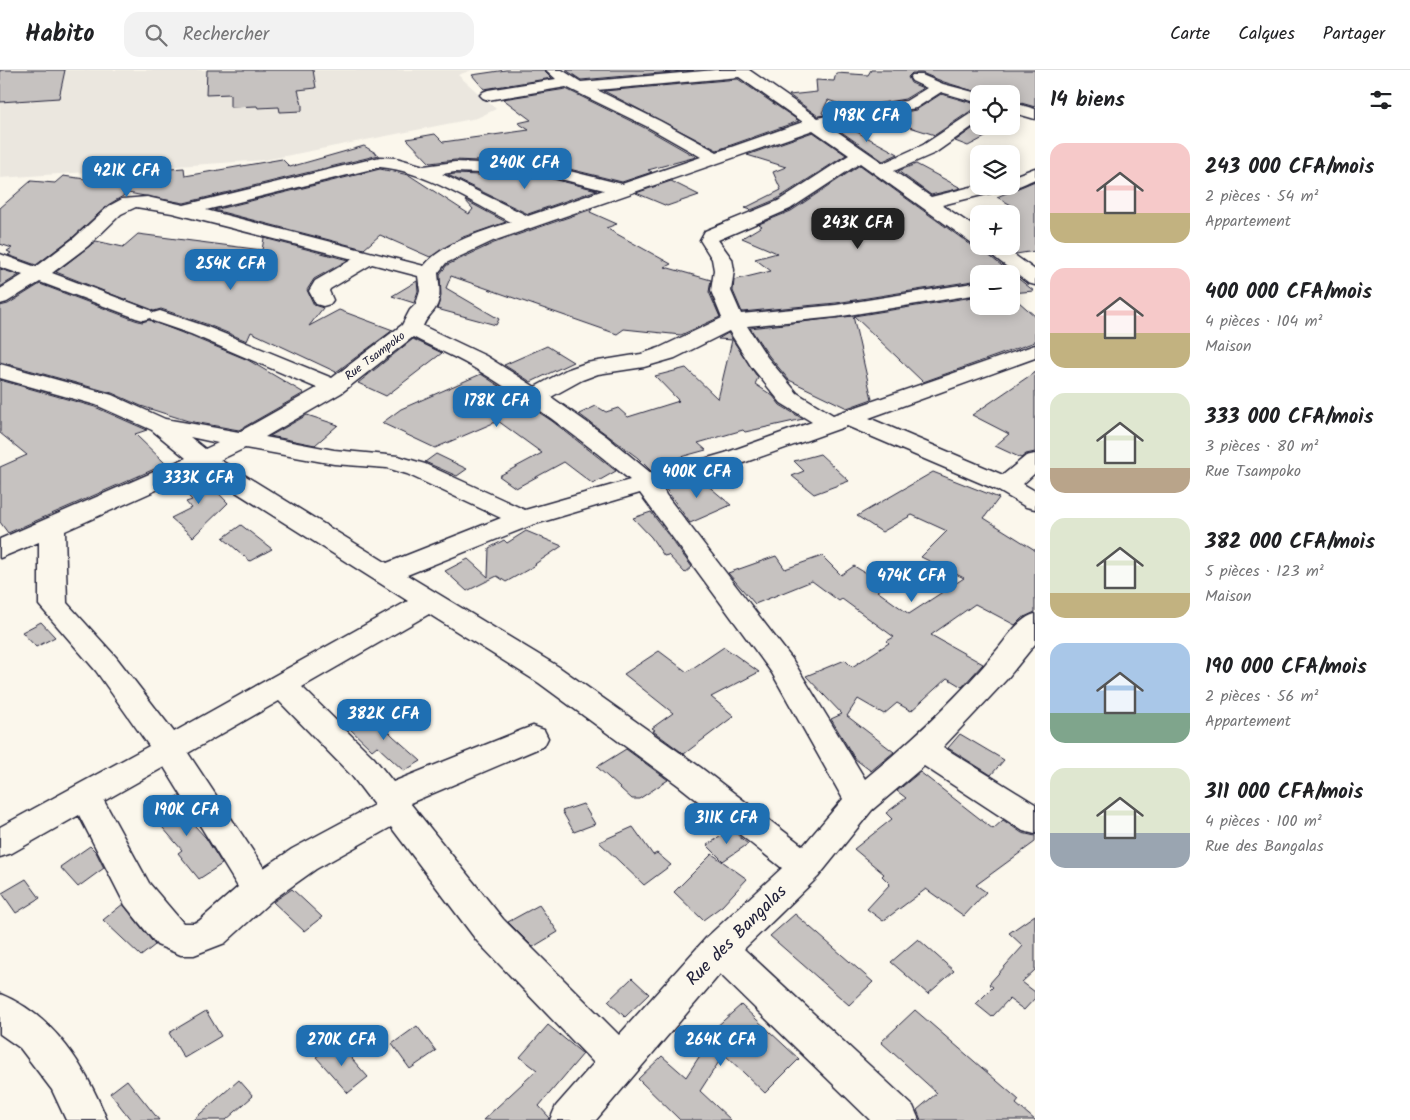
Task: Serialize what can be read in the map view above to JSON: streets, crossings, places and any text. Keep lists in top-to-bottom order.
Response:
{
  "streets": {
    "street": ["Rue Tsampoko", "Rue des Bangalas"]
  },
  "page": {
    "header": "Habito",
    "search": "Rechercher",
    "nav": ["Carte", "Calques", "Partager"],
    "heading": "14 biens",
    "map_buttons": ["+", "−"],
    "price": [
      "198K CFA",
      "240K CFA",
      "421K CFA",
      "243K CFA",
      "254K CFA",
      "178K CFA",
      "400K CFA",
      "333K CFA",
      "474K CFA",
      "382K CFA",
      "190K CFA",
      "311K CFA",
      "270K CFA",
      "264K CFA"
    ],
    "list": [
      {
        "name": "243 000 CFA/mois",
        "note": "2 pièces · 54 m² · Appartement"
      },
      {
        "name": "400 000 CFA/mois",
        "note": "4 pièces · 104 m² · Maison"
      },
      {
        "name": "333 000 CFA/mois",
        "note": "3 pièces · 80 m² · Rue Tsampoko"
      },
      {
        "name": "382 000 CFA/mois",
        "note": "5 pièces · 123 m² · Maison"
      },
      {
        "name": "190 000 CFA/mois",
        "note": "2 pièces · 56 m² · Appartement"
      },
      {
        "name": "311 000 CFA/mois",
        "note": "4 pièces · 100 m² · Rue des Bangalas"
      }
    ]
  }
}
